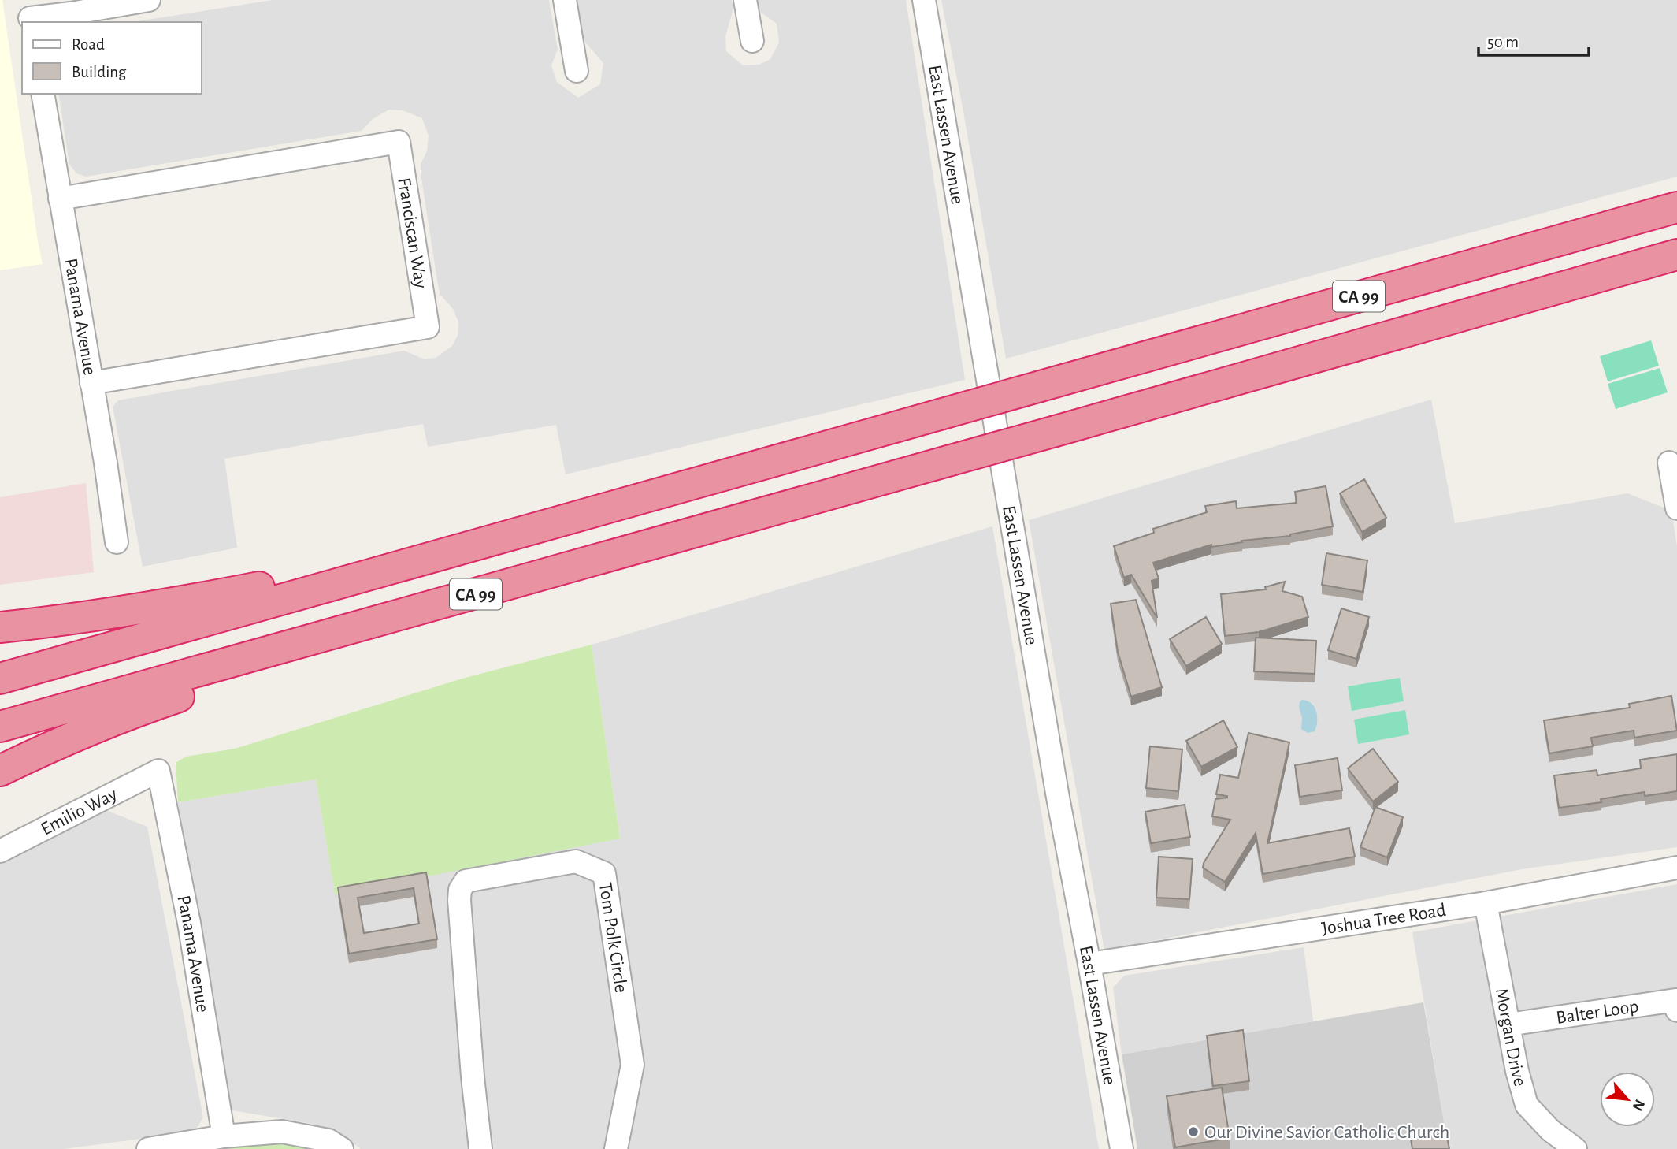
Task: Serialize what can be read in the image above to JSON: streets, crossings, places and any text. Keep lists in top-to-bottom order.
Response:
{
  "streets": {
    "highway": ["CA 99"],
    "street": [
      "East Lassen Avenue",
      "Franciscan Way",
      "Panama Avenue",
      "Emilio Way",
      "Joshua Tree Road",
      "Tom Polk Circle",
      "Balter Loop",
      "Morgan Drive"
    ]
  },
  "crossings": [
    ["East Lassen Avenue", "Joshua Tree Road"],
    ["Franciscan Way", "Panama Avenue"],
    ["Panama Avenue", "Emilio Way"],
    ["Joshua Tree Road", "Morgan Drive"],
    ["Balter Loop", "Morgan Drive"]
  ],
  "places": ["Our Divine Savior Catholic Church"],
  "legend": ["Road", "Building"],
  "scale_bar": "50 m",
  "north": "bottom right"
}
